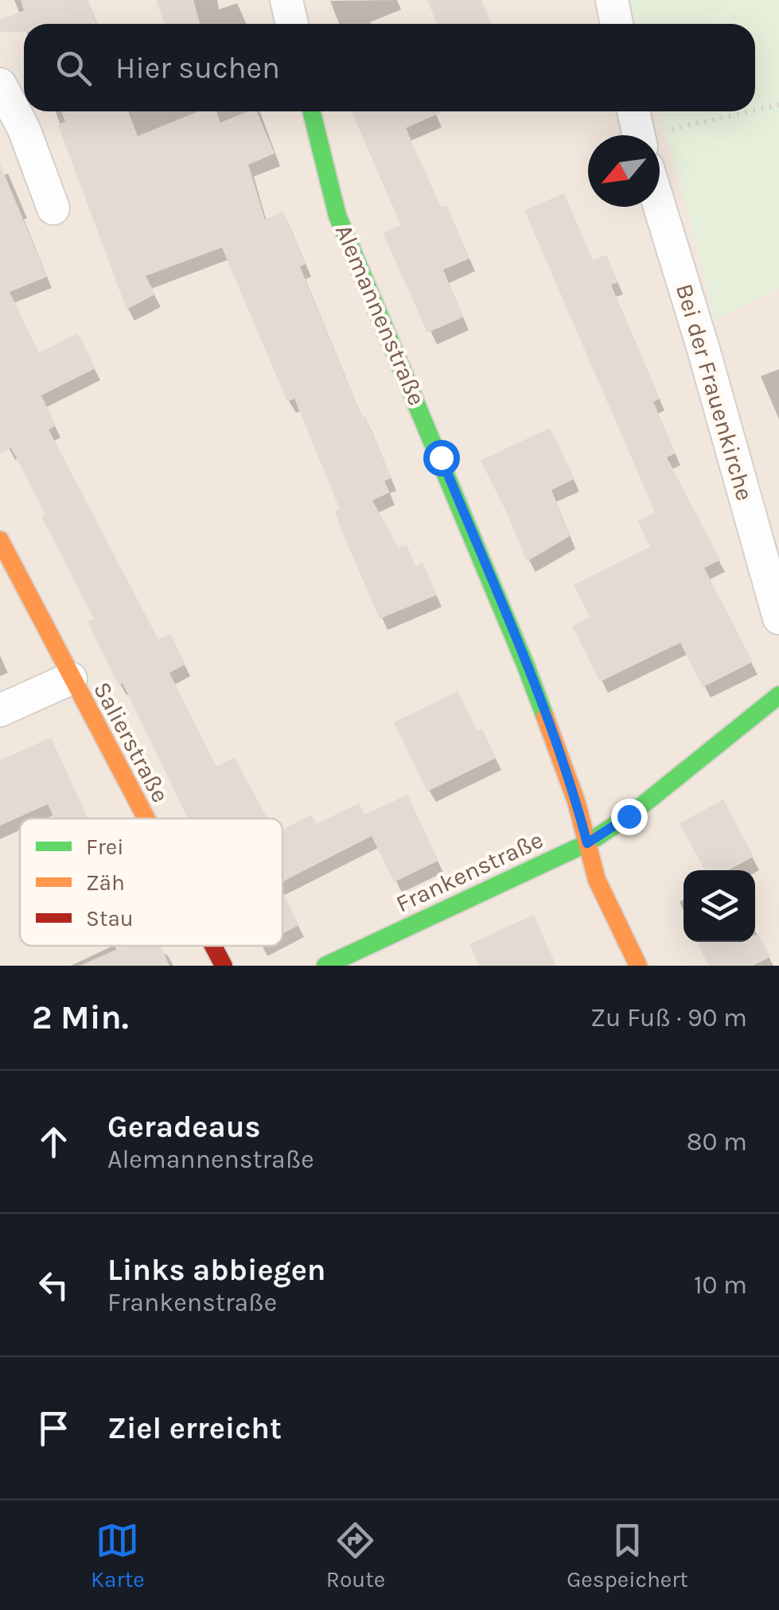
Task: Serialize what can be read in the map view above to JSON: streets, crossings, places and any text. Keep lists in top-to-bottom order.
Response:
{
  "streets": {
    "street": [
      "Alemannenstraße",
      "Bei der Frauenkirche",
      "Salierstraße",
      "Frankenstraße"
    ]
  },
  "crossings": [
    ["Alemannenstraße", "Frankenstraße"]
  ],
  "legend": ["Frei", "Zäh", "Stau"],
  "north": "bottom left",
  "page": {
    "search": "Hier suchen",
    "heading": ["2 Min.", "Zu Fuß · 90 m"],
    "list": [
      ["Geradeaus", "Alemannenstraße", "80 m"],
      ["Links abbiegen", "Frankenstraße", "10 m"],
      "Ziel erreicht"
    ],
    "nav": ["Karte", "Route", "Gespeichert"]
  }
}
